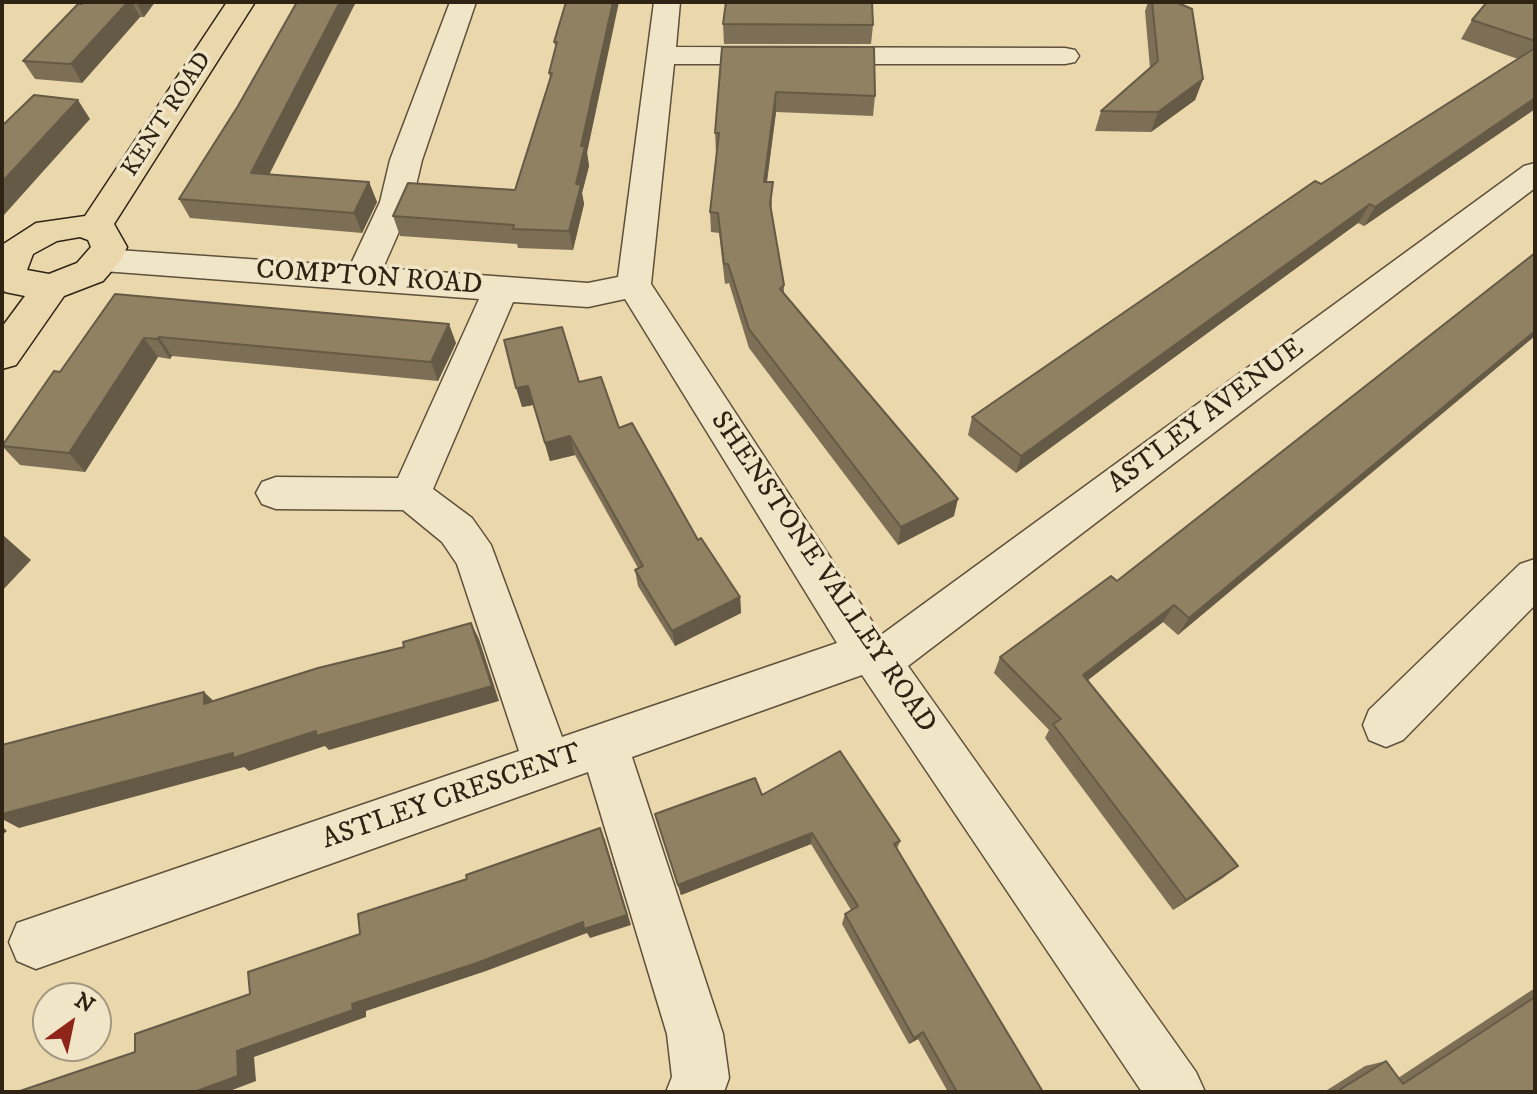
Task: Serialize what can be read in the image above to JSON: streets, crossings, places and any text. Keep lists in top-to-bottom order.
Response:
{
  "streets": {
    "main road": ["KENT ROAD"],
    "street": [
      "COMPTON ROAD",
      "ASTLEY AVENUE",
      "SHENSTONE VALLEY ROAD",
      "ASTLEY CRESCENT"
    ]
  },
  "crossings": [
    ["KENT ROAD", "COMPTON ROAD"],
    ["COMPTON ROAD", "SHENSTONE VALLEY ROAD"],
    ["ASTLEY AVENUE", "SHENSTONE VALLEY ROAD"],
    ["ASTLEY AVENUE", "ASTLEY CRESCENT"],
    ["SHENSTONE VALLEY ROAD", "ASTLEY CRESCENT"]
  ],
  "north": "top right"
}
